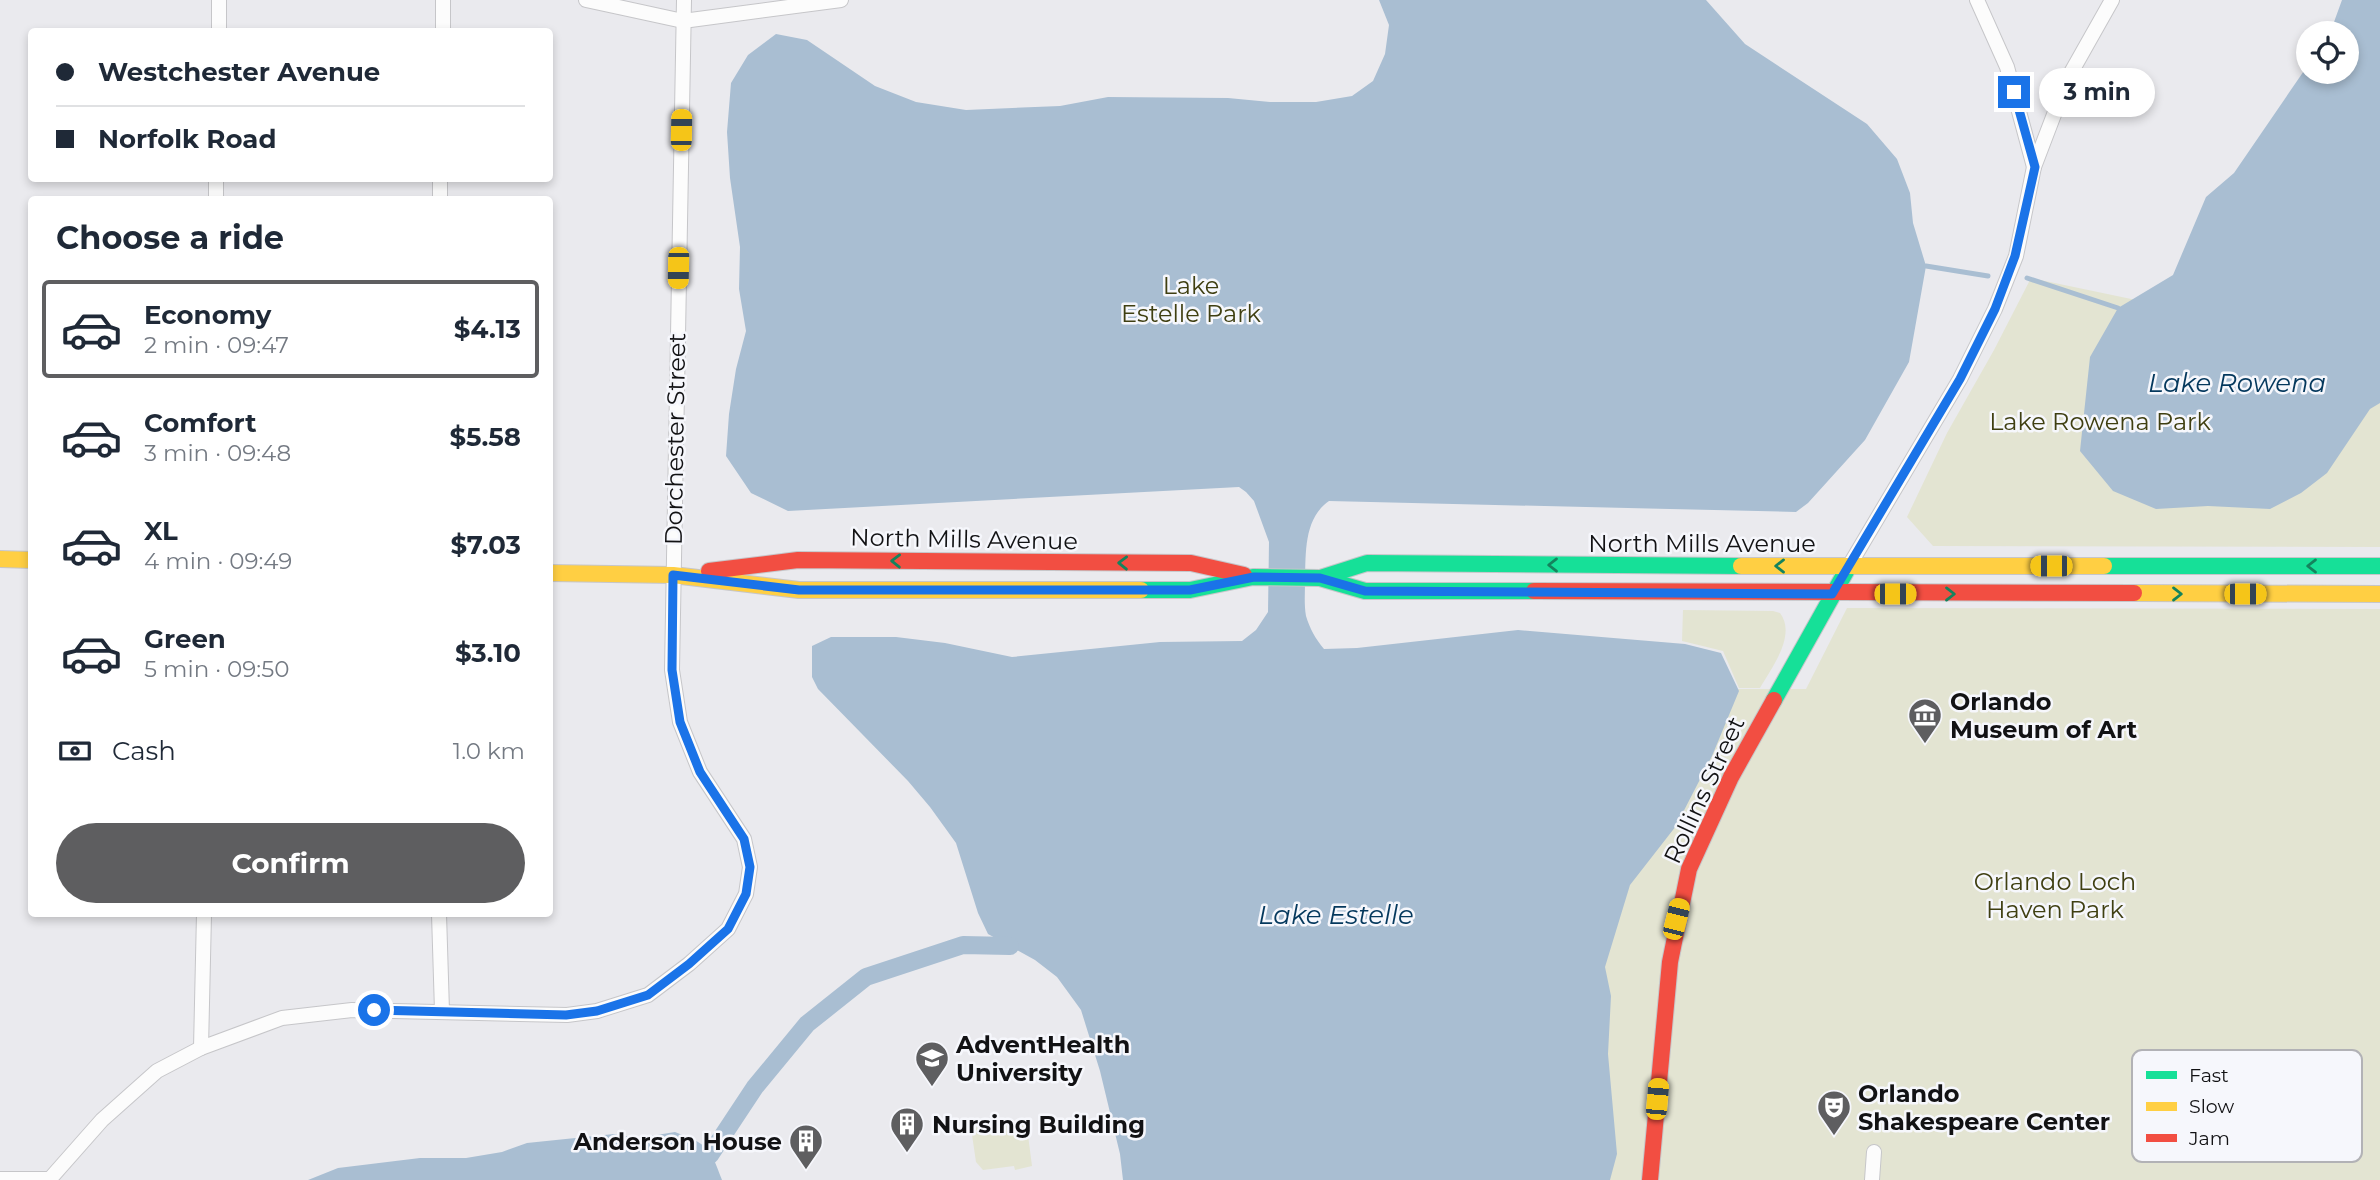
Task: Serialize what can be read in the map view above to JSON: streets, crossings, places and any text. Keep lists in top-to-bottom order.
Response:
{
  "streets": {
    "main road": ["North Mills Avenue", "Rollins Street"],
    "street": ["Dorchester Street"]
  },
  "crossings": [
    ["Dorchester Street", "North Mills Avenue"],
    ["North Mills Avenue", "Rollins Street"]
  ],
  "water": ["Lake Rowena", "Lake Estelle"],
  "parks": ["Lake Estelle Park", "Lake Rowena Park", "Orlando Loch Haven Park"],
  "places": {
    "museum": ["Orlando Museum of Art"],
    "school or university": ["AdventHealth University"],
    "theatre": ["Orlando Shakespeare Center"],
    "building": ["Nursing Building", "Anderson House"]
  },
  "legend": ["Fast", "Slow", "Jam"],
  "page": {
    "banner": ["Westchester Avenue", "Norfolk Road"],
    "bubble": "3 min",
    "heading": "Choose a ride",
    "list": [
      {
        "name": "Economy",
        "note": "2 min · 09:47",
        "value": "$4.13"
      },
      {
        "name": "Comfort",
        "note": "3 min · 09:48",
        "value": "$5.58"
      },
      {
        "name": "XL",
        "note": "4 min · 09:49",
        "value": "$7.03"
      },
      {
        "name": "Green",
        "note": "5 min · 09:50",
        "value": "$3.10"
      }
    ],
    "pay": ["Cash", "1.0 km"],
    "buttons": "Confirm"
  }
}
